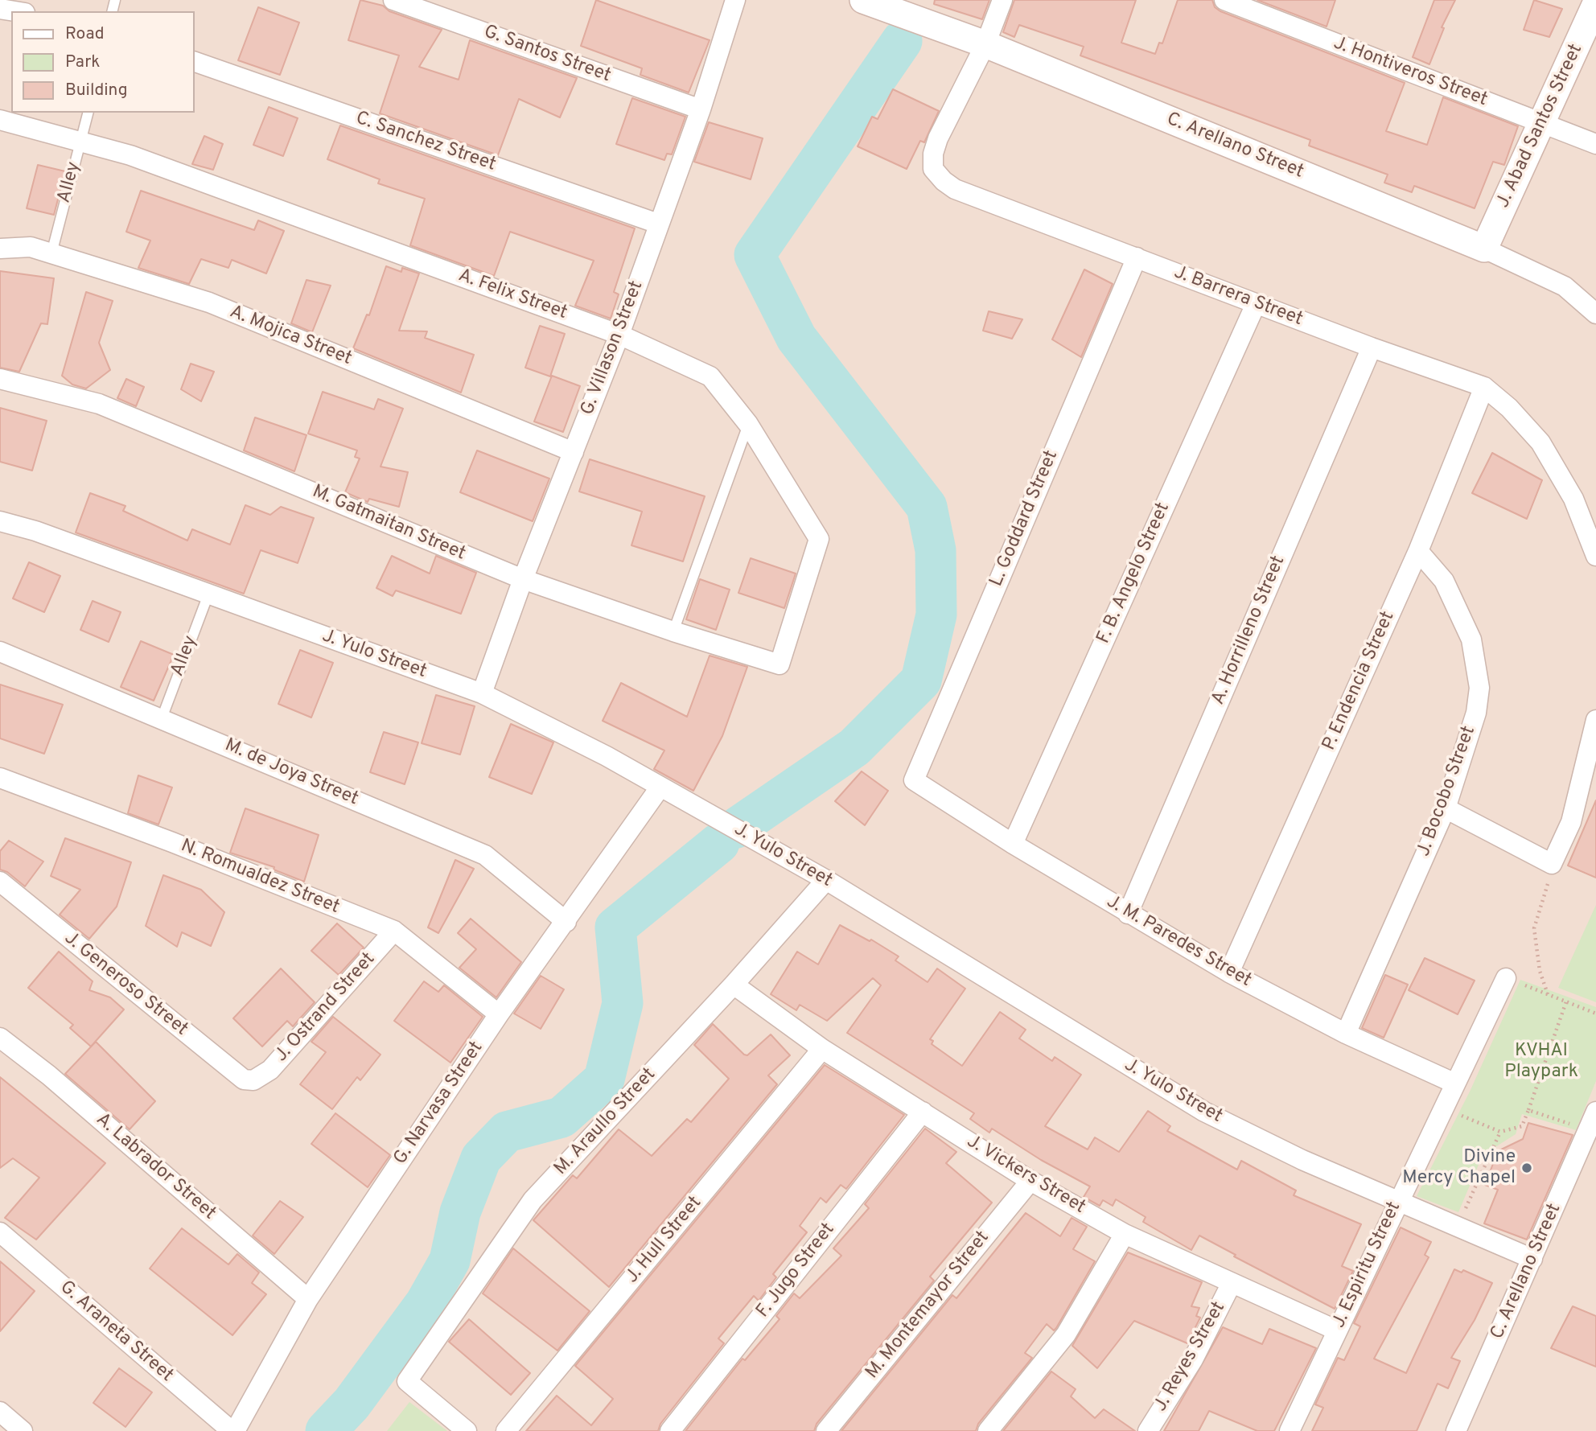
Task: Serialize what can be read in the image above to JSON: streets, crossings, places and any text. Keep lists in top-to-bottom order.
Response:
{
  "streets": {
    "street": [
      "G. Santos Street",
      "J. Hontiveros Street",
      "J. Abad Santos Street",
      "C. Sanchez Street",
      "C. Arellano Street",
      "A. Felix Street",
      "J. Barrera Street",
      "A. Mojica Street",
      "G. Villason Street",
      "L. Goddard Street",
      "M. Gatmaitan Street",
      "F. B. Angelo Street",
      "A. Horrilleno Street",
      "J. Yulo Street",
      "P. Endencia Street",
      "M. de Joya Street",
      "J. Bocobo Street",
      "N. Romualdez Street",
      "J. M. Paredes Street",
      "J. Generoso Street",
      "J. Ostrand Street",
      "G. Narvasa Street",
      "M. Araullo Street",
      "A. Labrador Street",
      "J. Vickers Street",
      "J. Hull Street",
      "J. Espiritu Street",
      "F. Jugo Street",
      "M. Montemayor Street",
      "G. Araneta Street",
      "J. Reyes Street"
    ],
    "lane": ["Alley"]
  },
  "crossings": [
    ["G. Santos Street", "G. Villason Street"],
    ["J. Hontiveros Street", "J. Abad Santos Street"],
    ["J. Abad Santos Street", "C. Arellano Street"],
    ["C. Sanchez Street", "G. Villason Street"],
    ["C. Arellano Street", "J. Barrera Street"],
    ["C. Arellano Street", "J. Yulo Street"],
    ["Alley", "A. Felix Street"],
    ["Alley", "A. Mojica Street"],
    ["Alley", "J. Yulo Street"],
    ["Alley", "M. de Joya Street"],
    ["A. Felix Street", "G. Villason Street"],
    ["A. Felix Street", "M. Gatmaitan Street"],
    ["J. Barrera Street", "L. Goddard Street"],
    ["J. Barrera Street", "F. B. Angelo Street"],
    ["J. Barrera Street", "A. Horrilleno Street"],
    ["J. Barrera Street", "P. Endencia Street"],
    ["A. Mojica Street", "G. Villason Street"],
    ["G. Villason Street", "M. Gatmaitan Street"],
    ["G. Villason Street", "J. Yulo Street"],
    ["L. Goddard Street", "J. M. Paredes Street"],
    ["F. B. Angelo Street", "J. M. Paredes Street"],
    ["A. Horrilleno Street", "J. M. Paredes Street"],
    ["J. Yulo Street", "G. Narvasa Street"],
    ["J. Yulo Street", "M. Araullo Street"],
    ["J. Yulo Street", "J. Espiritu Street"],
    ["P. Endencia Street", "J. Bocobo Street"],
    ["P. Endencia Street", "J. M. Paredes Street"],
    ["M. de Joya Street", "G. Narvasa Street"],
    ["J. Bocobo Street", "J. M. Paredes Street"],
    ["N. Romualdez Street", "J. Ostrand Street"],
    ["N. Romualdez Street", "G. Narvasa Street"],
    ["J. M. Paredes Street", "J. Espiritu Street"],
    ["J. Generoso Street", "J. Ostrand Street"],
    ["G. Narvasa Street", "A. Labrador Street"],
    ["G. Narvasa Street", "G. Araneta Street"],
    ["M. Araullo Street", "J. Vickers Street"],
    ["J. Vickers Street", "J. Hull Street"],
    ["J. Vickers Street", "J. Espiritu Street"],
    ["J. Vickers Street", "F. Jugo Street"],
    ["J. Vickers Street", "M. Montemayor Street"],
    ["J. Vickers Street", "J. Reyes Street"]
  ],
  "parks": ["KVHAI Playpark"],
  "places": ["Divine Mercy Chapel"],
  "legend": ["Road", "Park", "Building"]
}
